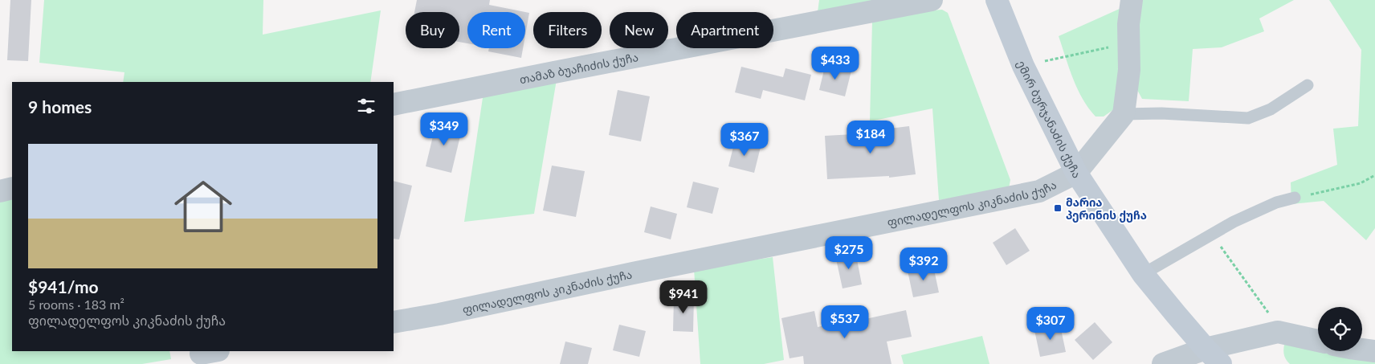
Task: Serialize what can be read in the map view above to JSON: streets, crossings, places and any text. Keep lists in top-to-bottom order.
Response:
{
  "streets": {
    "street": ["თამაზ ბუაჩიძის ქუჩა", "ემირ ბურჯანაძის ქუჩა", "ფილადელფოს კიკნაძის ქუჩა"]
  },
  "crossings": [
    ["ემირ ბურჯანაძის ქუჩა", "ფილადელფოს კიკნაძის ქუჩა"]
  ],
  "places": {
    "transit": ["მარია პერინის ქუჩა"]
  },
  "page": {
    "chip": [
      "Buy",
      "Rent",
      "Filters",
      "New",
      "Apartment"
    ],
    "price": [
      "$433",
      "$349",
      "$184",
      "$367",
      "$275",
      "$392",
      "$941",
      "$537",
      "$307"
    ],
    "heading": "9 homes",
    "list": [
      {
        "name": "$941/mo",
        "note": "5 rooms · 183 m² · ფილადელფოს კიკნაძის ქუჩა"
      }
    ]
  }
}
